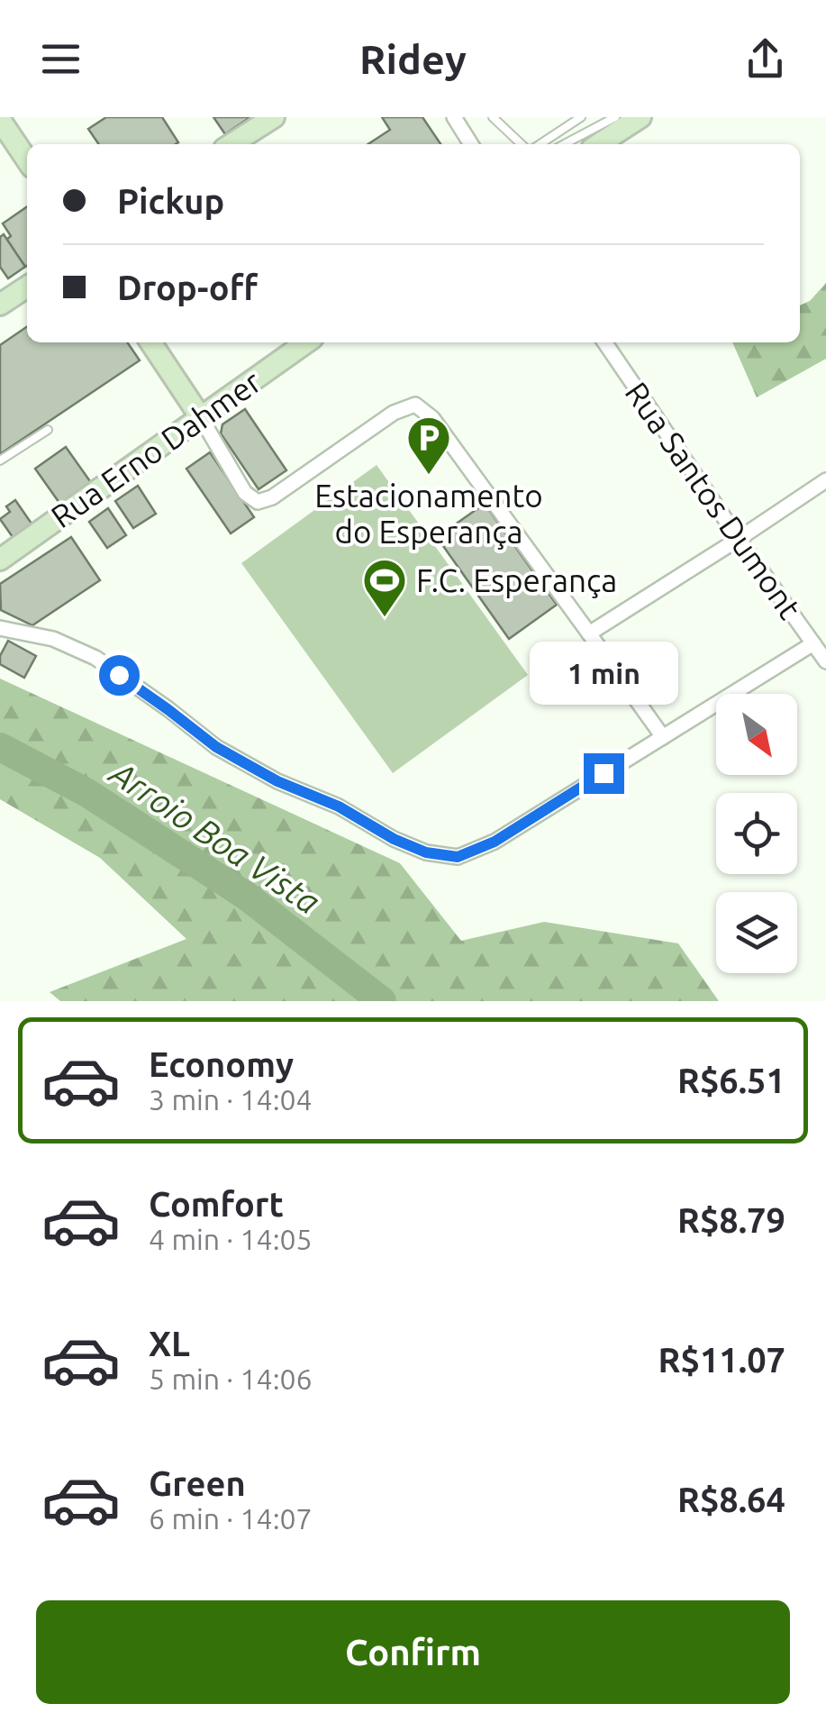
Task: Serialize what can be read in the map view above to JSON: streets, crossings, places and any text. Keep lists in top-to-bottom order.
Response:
{
  "streets": {
    "main road": ["Rua Erno Dahmer"],
    "street": ["Rua Santos Dumont"]
  },
  "water": ["Arroio Boa Vista"],
  "places": {
    "parking": ["Estacionamento do Esperança"],
    "sports": ["F.C. Esperança"]
  },
  "north": "bottom right",
  "page": {
    "header": "Ridey",
    "banner": ["Pickup", "Drop-off"],
    "bubble": "1 min",
    "list": [
      {
        "name": "Economy",
        "note": "3 min · 14:04",
        "value": "R$6.51"
      },
      {
        "name": "Comfort",
        "note": "4 min · 14:05",
        "value": "R$8.79"
      },
      {
        "name": "XL",
        "note": "5 min · 14:06",
        "value": "R$11.07"
      },
      {
        "name": "Green",
        "note": "6 min · 14:07",
        "value": "R$8.64"
      }
    ],
    "buttons": "Confirm"
  }
}
